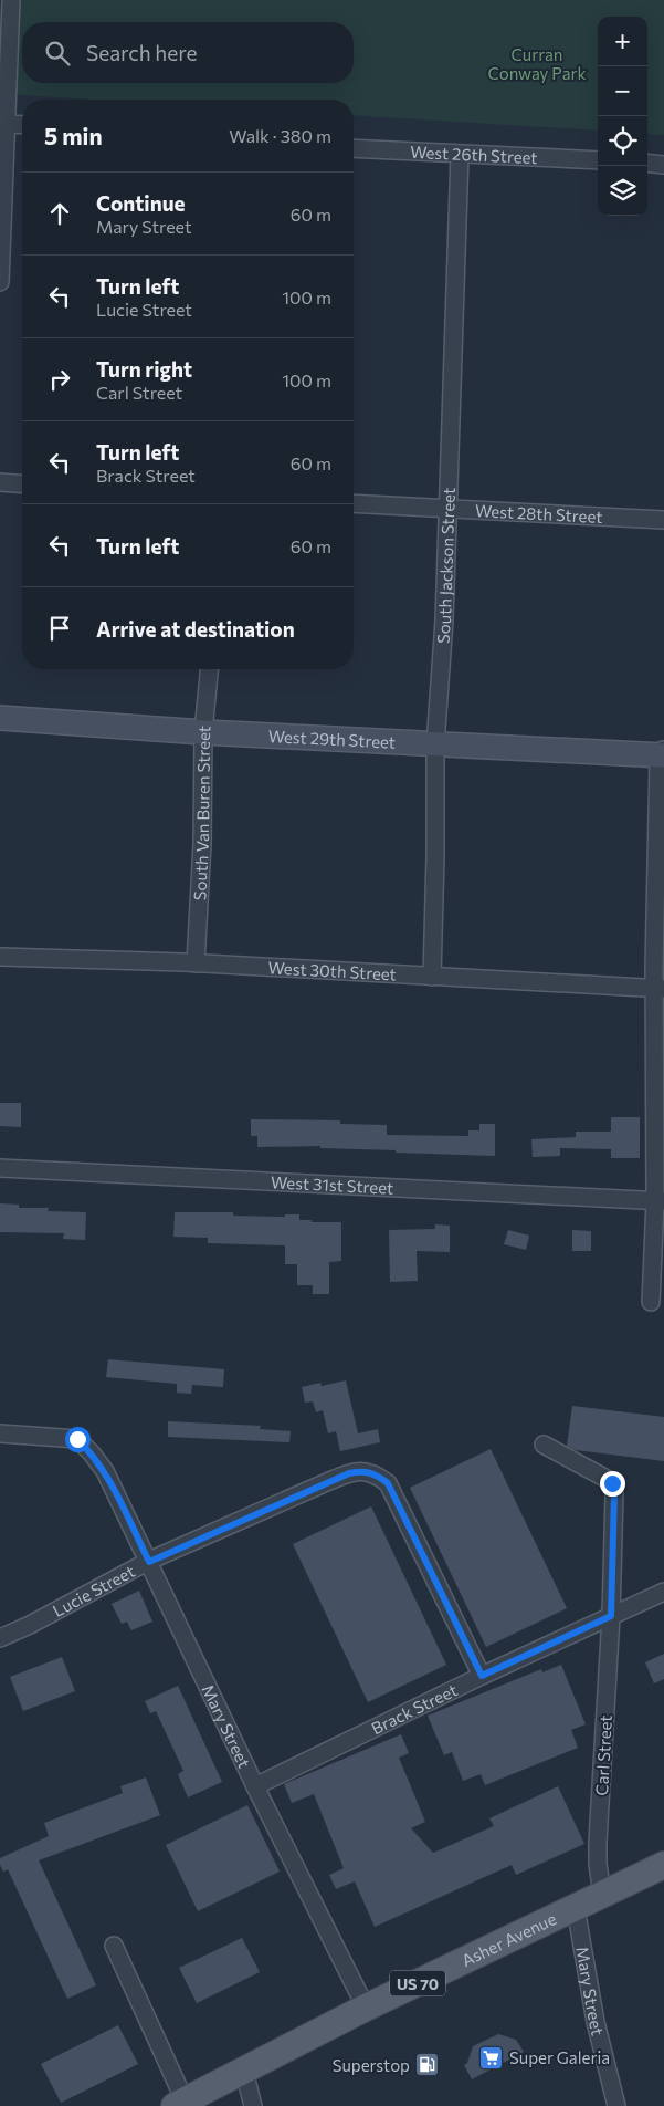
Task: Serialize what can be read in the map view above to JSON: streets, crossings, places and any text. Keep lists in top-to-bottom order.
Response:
{
  "streets": {
    "main road": ["Asher Avenue", "US 70"],
    "street": [
      "West 26th Street",
      "West 28th Street",
      "South Jackson Street",
      "West 29th Street",
      "South Van Buren Street",
      "West 30th Street",
      "West 31st Street",
      "Lucie Street",
      "Brack Street",
      "Mary Street",
      "Carl Street"
    ]
  },
  "crossings": [
    ["West 26th Street", "South Jackson Street"],
    ["West 28th Street", "South Jackson Street"],
    ["South Jackson Street", "West 29th Street"],
    ["South Jackson Street", "West 30th Street"],
    ["West 29th Street", "South Van Buren Street"],
    ["South Van Buren Street", "West 30th Street"],
    ["Lucie Street", "Brack Street"],
    ["Lucie Street", "Mary Street"],
    ["Brack Street", "Mary Street"],
    ["Brack Street", "Carl Street"],
    ["Mary Street", "Asher Avenue"],
    ["Carl Street", "Asher Avenue"]
  ],
  "parks": ["Curran Conway Park"],
  "places": {
    "supermarket": ["Super Galeria"],
    "fuel station": ["Superstop"]
  },
  "page": {
    "map_buttons": ["+", "−"],
    "search": "Search here",
    "heading": ["5 min", "Walk · 380 m"],
    "list": [
      ["Continue", "Mary Street", "60 m"],
      ["Turn left", "Lucie Street", "100 m"],
      ["Turn right", "Carl Street", "100 m"],
      ["Turn left", "Brack Street", "60 m"],
      ["Turn left", "60 m"],
      "Arrive at destination"
    ]
  }
}
